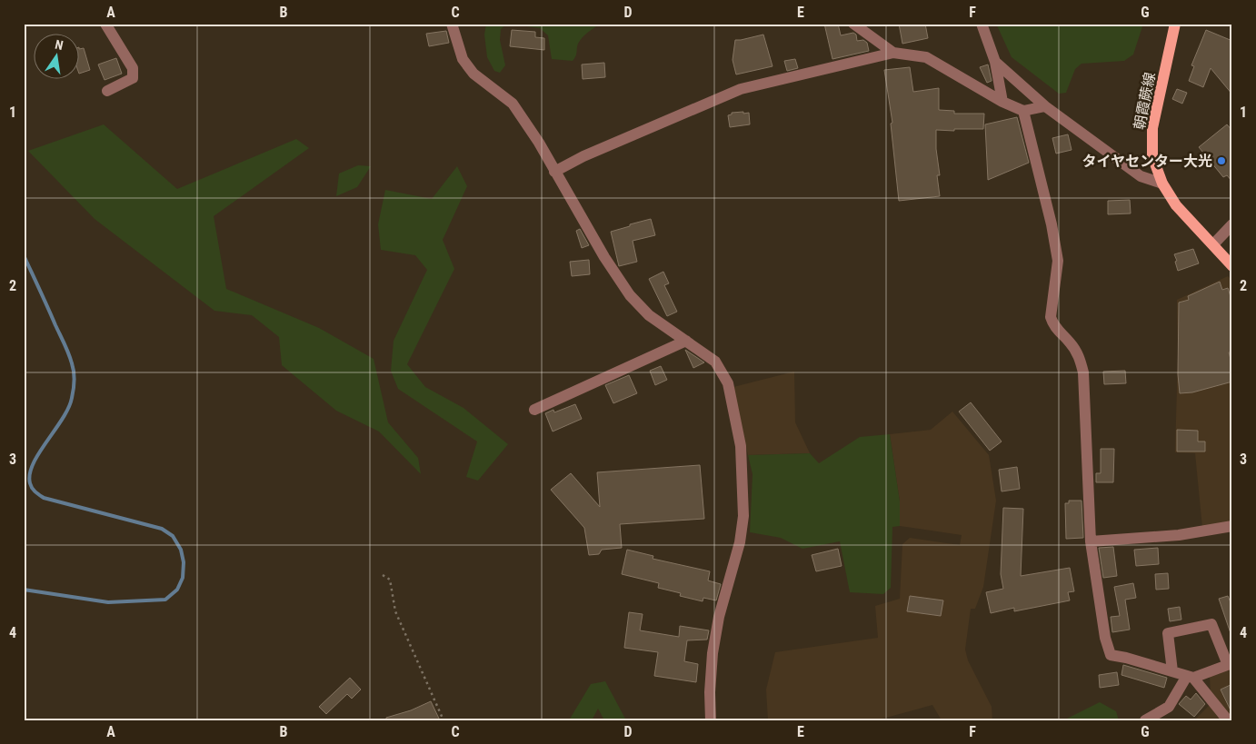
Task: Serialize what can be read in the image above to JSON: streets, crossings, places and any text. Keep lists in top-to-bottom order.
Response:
{
  "streets": {
    "main road": ["朝霞蕨線"]
  },
  "places": ["タイヤセンター大光"],
  "north": "top",
  "grid": {
    "columns": [
      "A",
      "B",
      "C",
      "D",
      "E",
      "F",
      "G"
    ],
    "rows": [
      "1",
      "2",
      "3",
      "4"
    ]
  }
}
